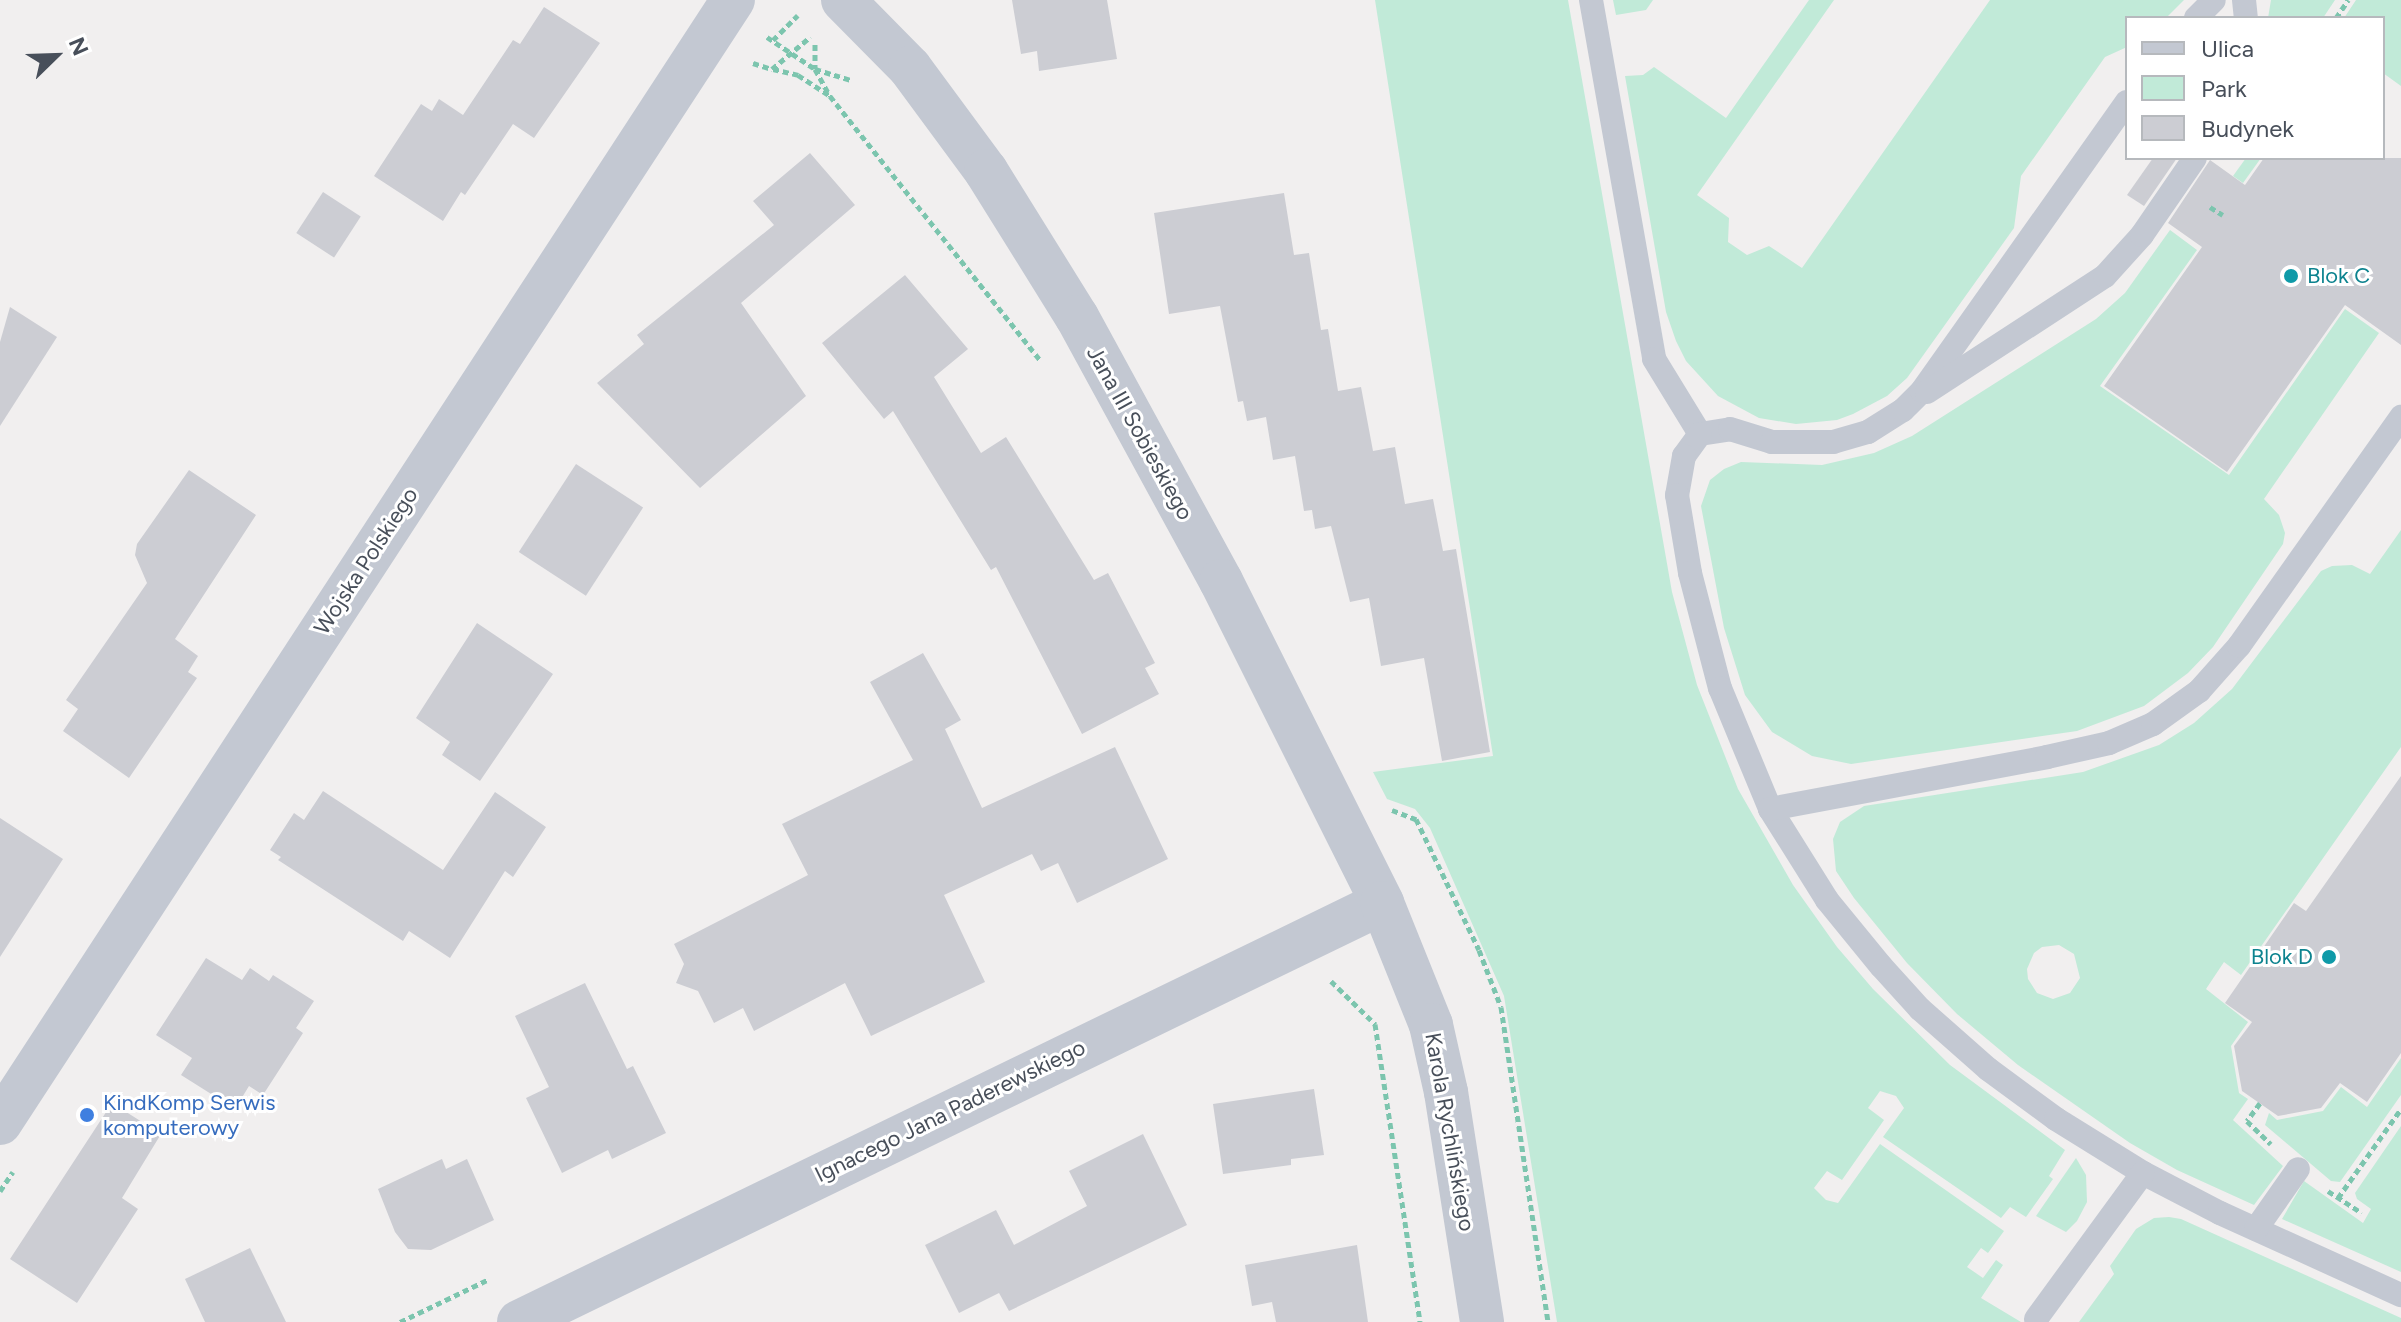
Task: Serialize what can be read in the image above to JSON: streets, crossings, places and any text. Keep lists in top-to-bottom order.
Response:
{
  "streets": {
    "street": [
      "Jana III Sobieskiego",
      "Wojska Polskiego",
      "Ignacego Jana Paderewskiego",
      "Karola Rychlińskiego"
    ]
  },
  "crossings": [
    ["Jana III Sobieskiego", "Ignacego Jana Paderewskiego"],
    ["Jana III Sobieskiego", "Karola Rychlińskiego"],
    ["Ignacego Jana Paderewskiego", "Karola Rychlińskiego"]
  ],
  "places": ["Blok C", "Blok D", "KindKomp Serwis komputerowy"],
  "legend": ["Ulica", "Park", "Budynek"],
  "north": "top right"
}
